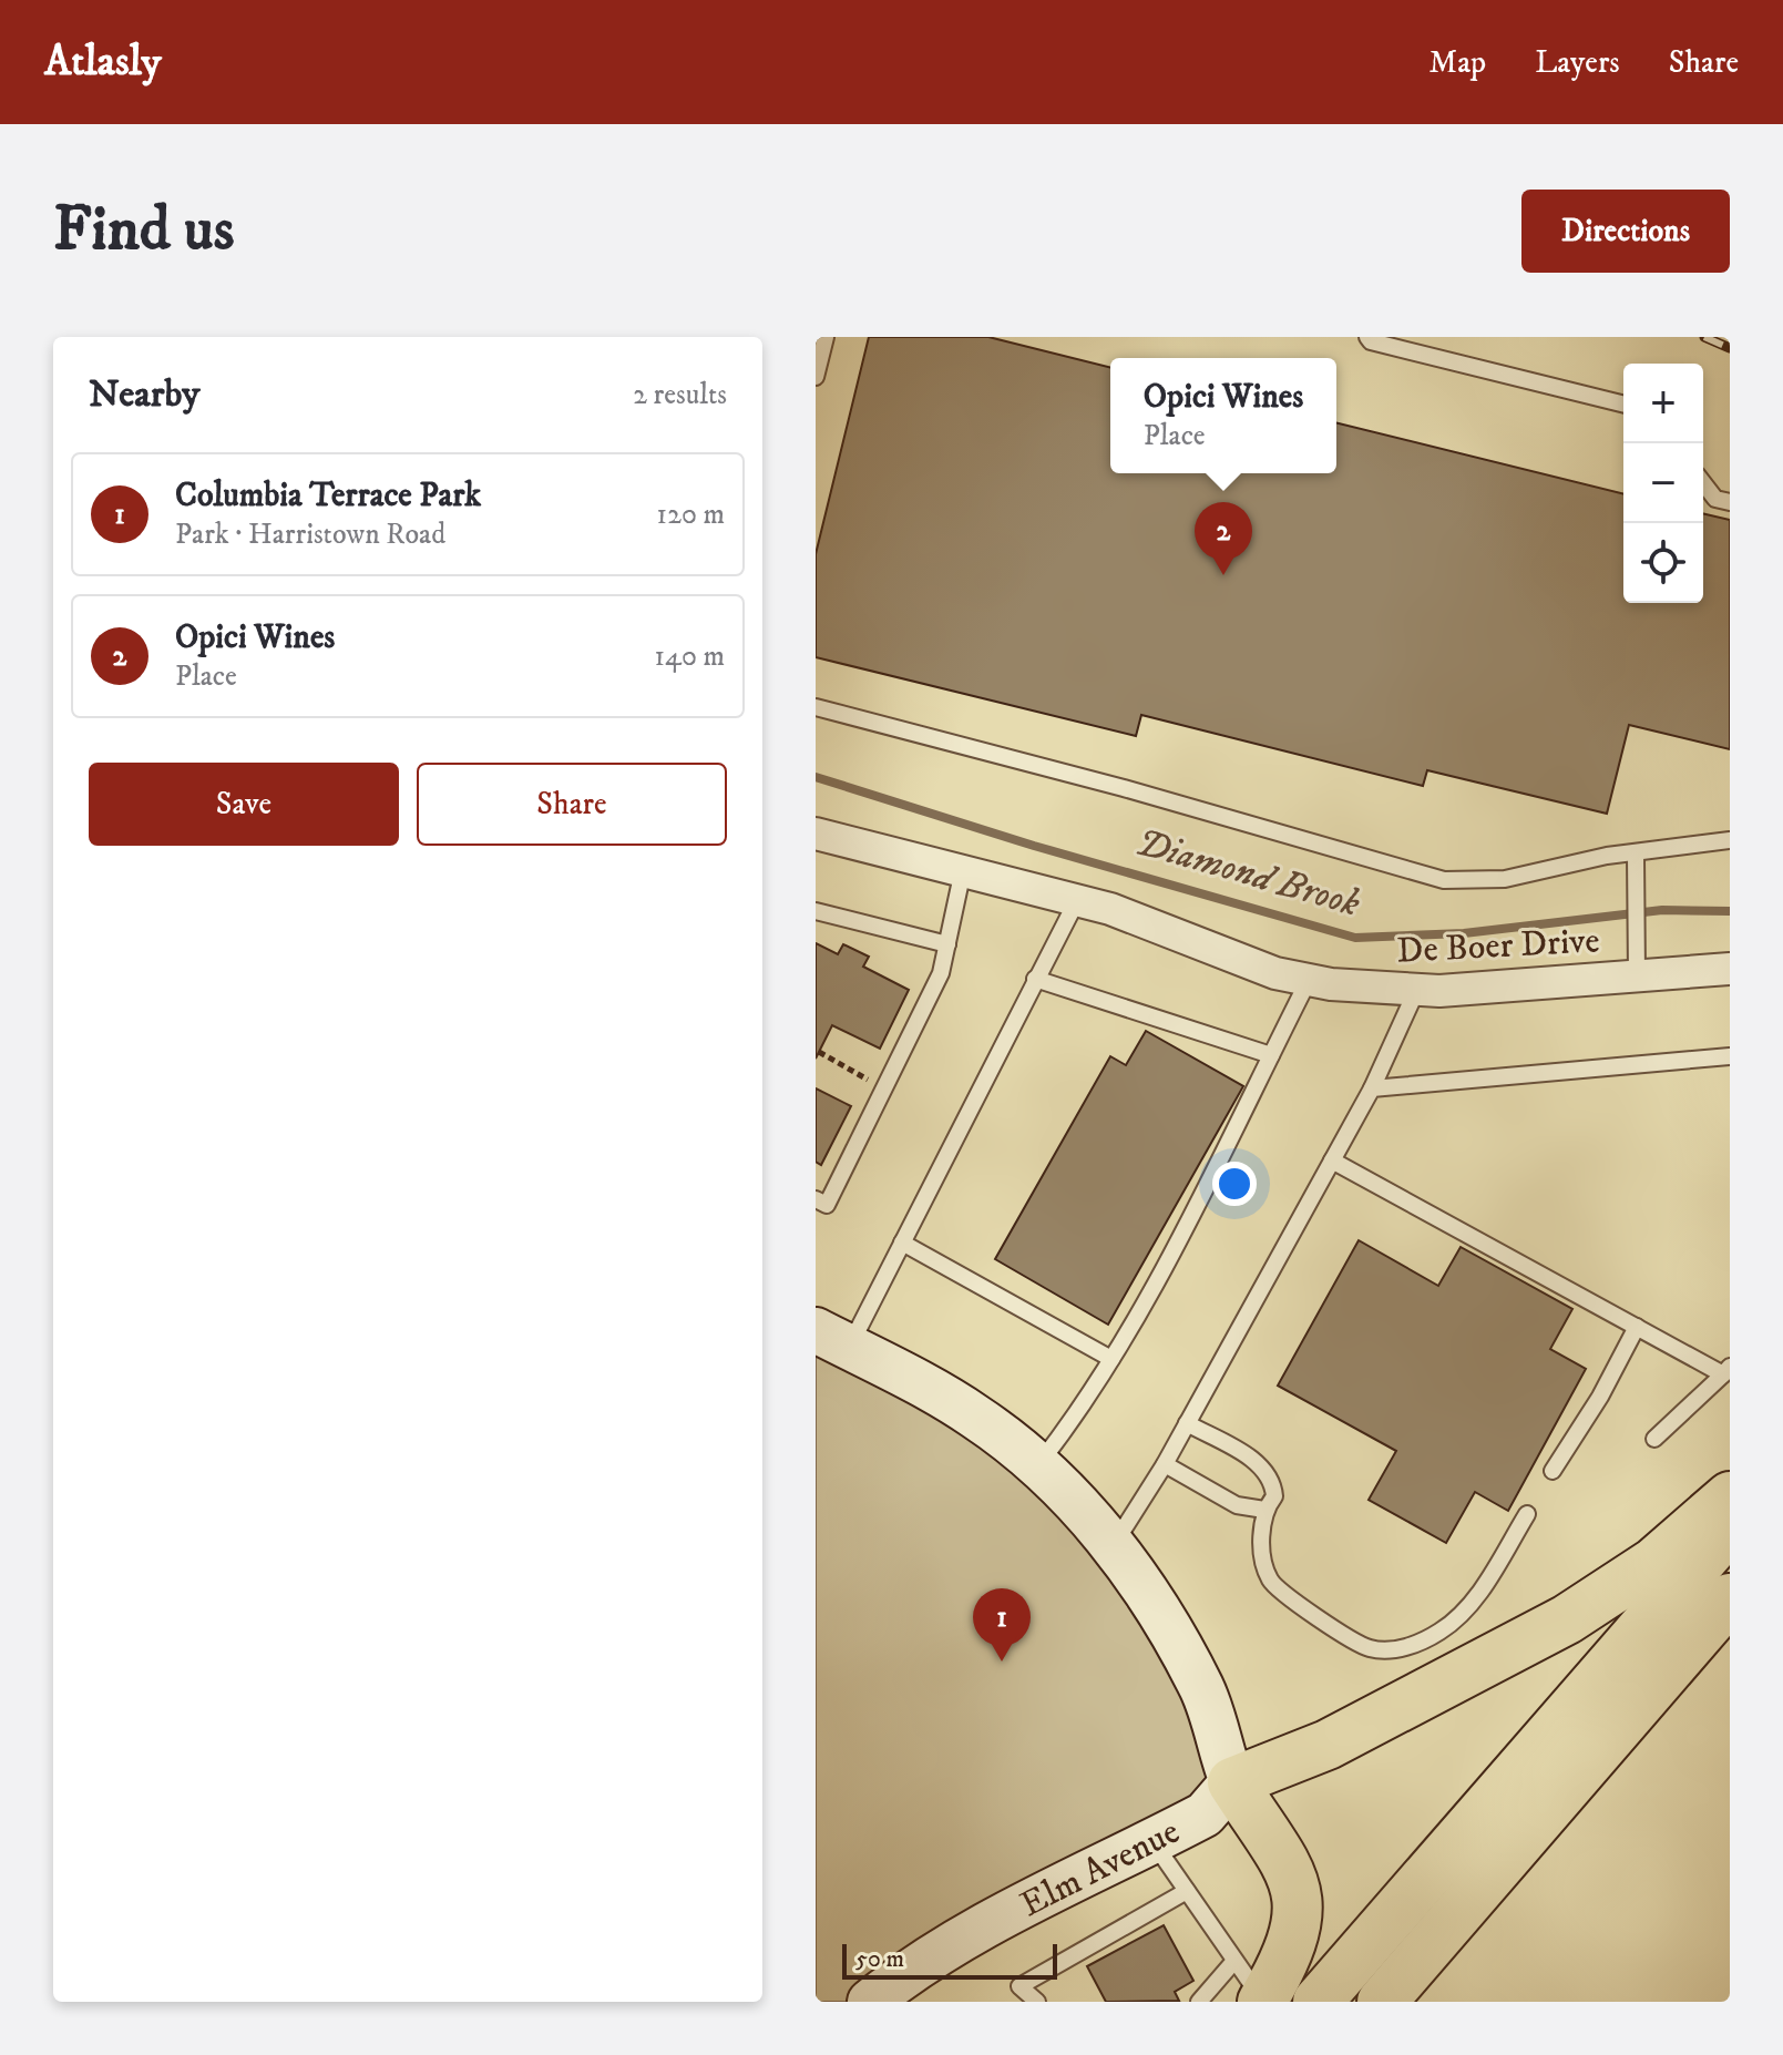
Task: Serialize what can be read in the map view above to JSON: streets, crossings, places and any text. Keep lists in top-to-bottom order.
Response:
{
  "streets": {
    "street": ["De Boer Drive", "Elm Avenue"]
  },
  "water": ["Diamond Brook"],
  "scale_bar": "50 m",
  "page": {
    "header": "Atlasly",
    "nav": ["Map", "Layers", "Share"],
    "buttons": [
      "Directions",
      ["Save", "Share"]
    ],
    "title": "Find us",
    "heading": ["Nearby", "2 results"],
    "popup": ["Opici Wines", "Place"],
    "map_buttons": ["+", "−"],
    "list": [
      {
        "mark": "1",
        "name": "Columbia Terrace Park",
        "note": "Park · Harristown Road",
        "value": "120 m"
      },
      {
        "mark": "2",
        "name": "Opici Wines",
        "note": "Place",
        "value": "140 m"
      }
    ],
    "pins": ["2", "1"],
    "scale": "50 m"
  }
}
